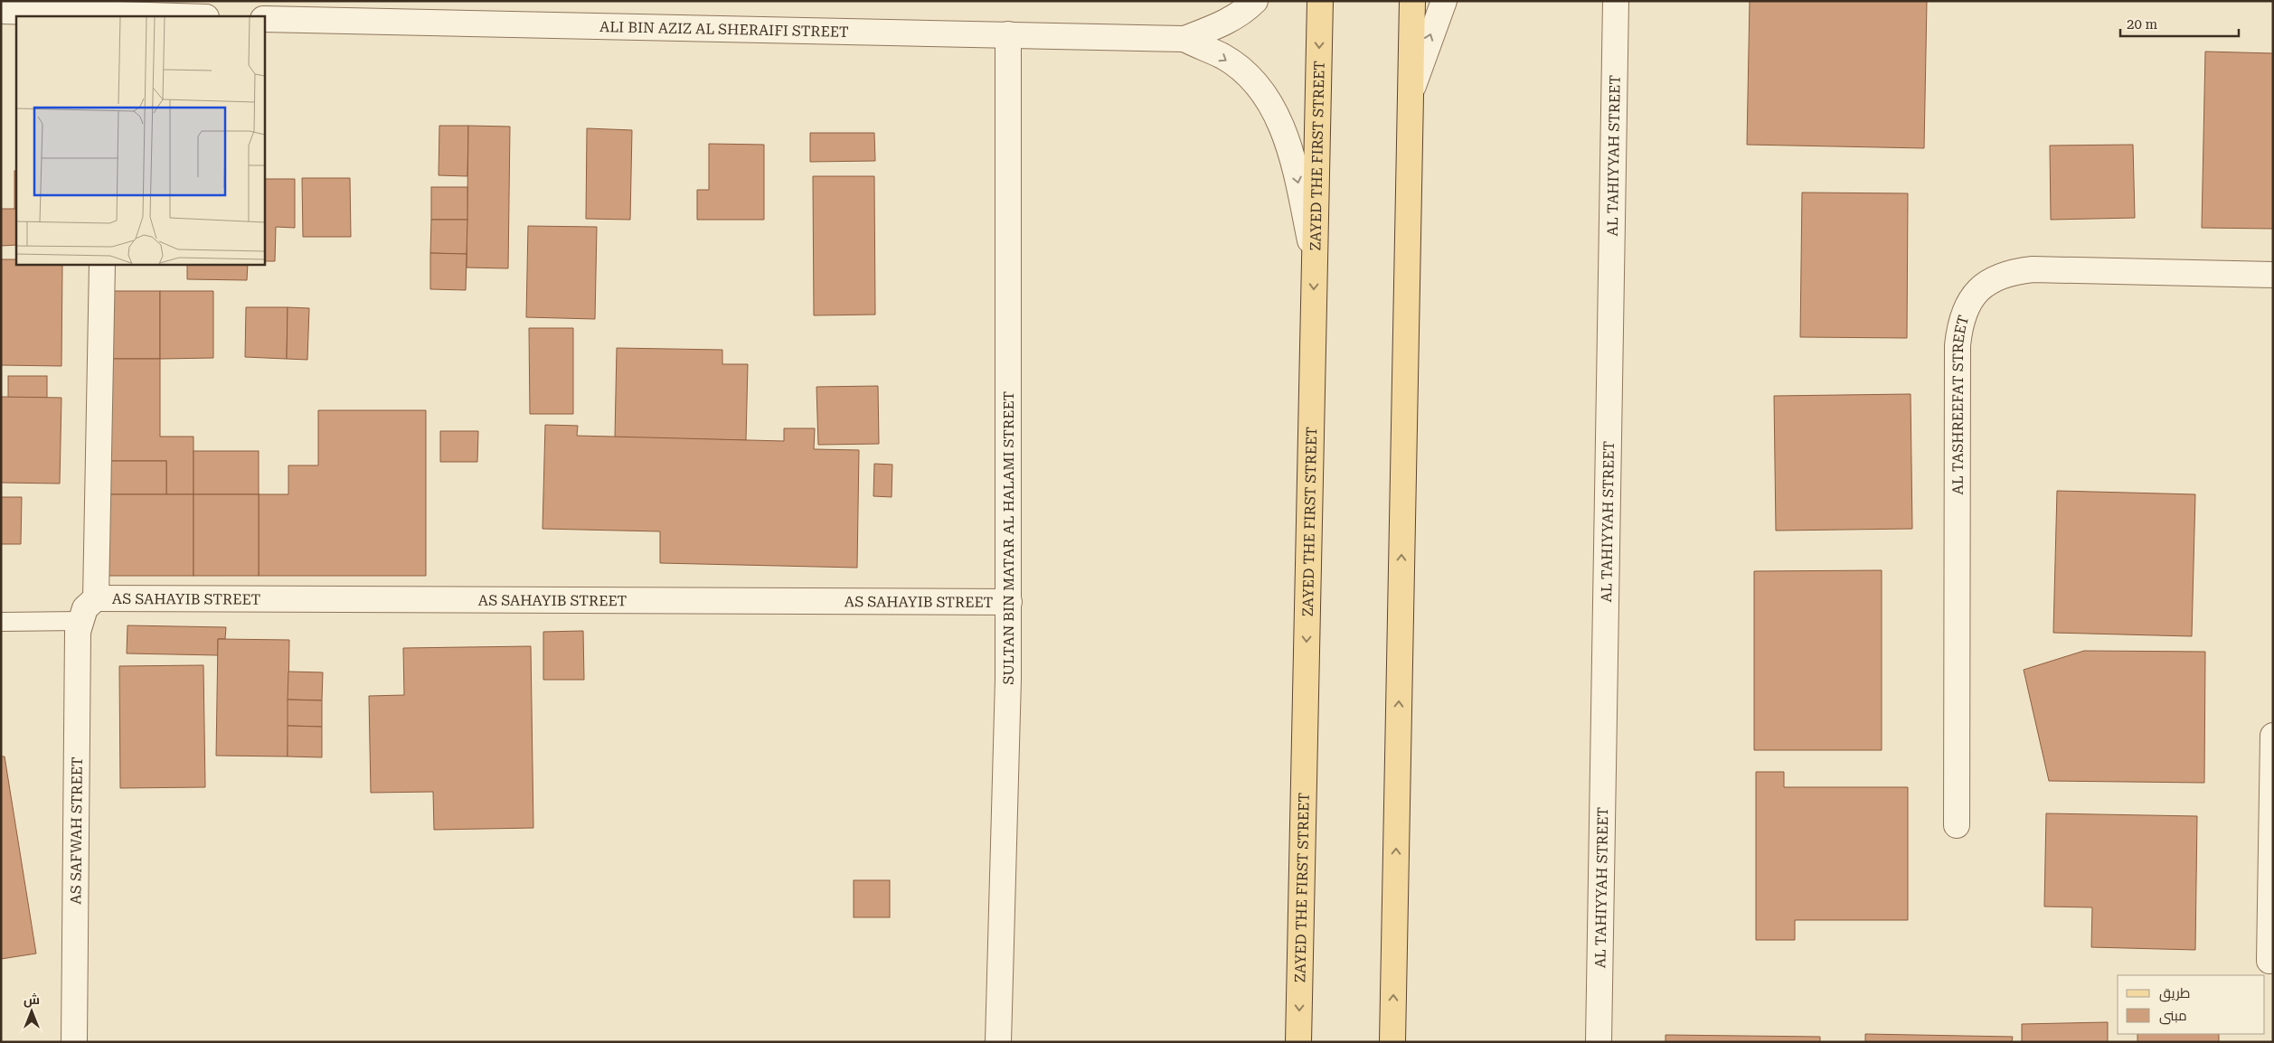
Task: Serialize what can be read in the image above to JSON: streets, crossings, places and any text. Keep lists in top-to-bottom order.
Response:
{
  "streets": {
    "main road": ["ZAYED THE FIRST STREET"],
    "street": [
      "ALI BIN AZIZ AL SHERAIFI STREET",
      "AL TAHIYYAH STREET",
      "AL TASHREEFAT STREET",
      "SULTAN BIN MATAR AL HALAMI STREET",
      "AS SAHAYIB STREET",
      "AS SAFWAH STREET"
    ]
  },
  "crossings": [
    ["ALI BIN AZIZ AL SHERAIFI STREET", "ZAYED THE FIRST STREET"],
    ["ALI BIN AZIZ AL SHERAIFI STREET", "SULTAN BIN MATAR AL HALAMI STREET"],
    ["SULTAN BIN MATAR AL HALAMI STREET", "AS SAHAYIB STREET"],
    ["AS SAHAYIB STREET", "AS SAFWAH STREET"]
  ],
  "legend": ["طريق", "مبنى"],
  "scale_bar": "20 m",
  "north": "top"
}
